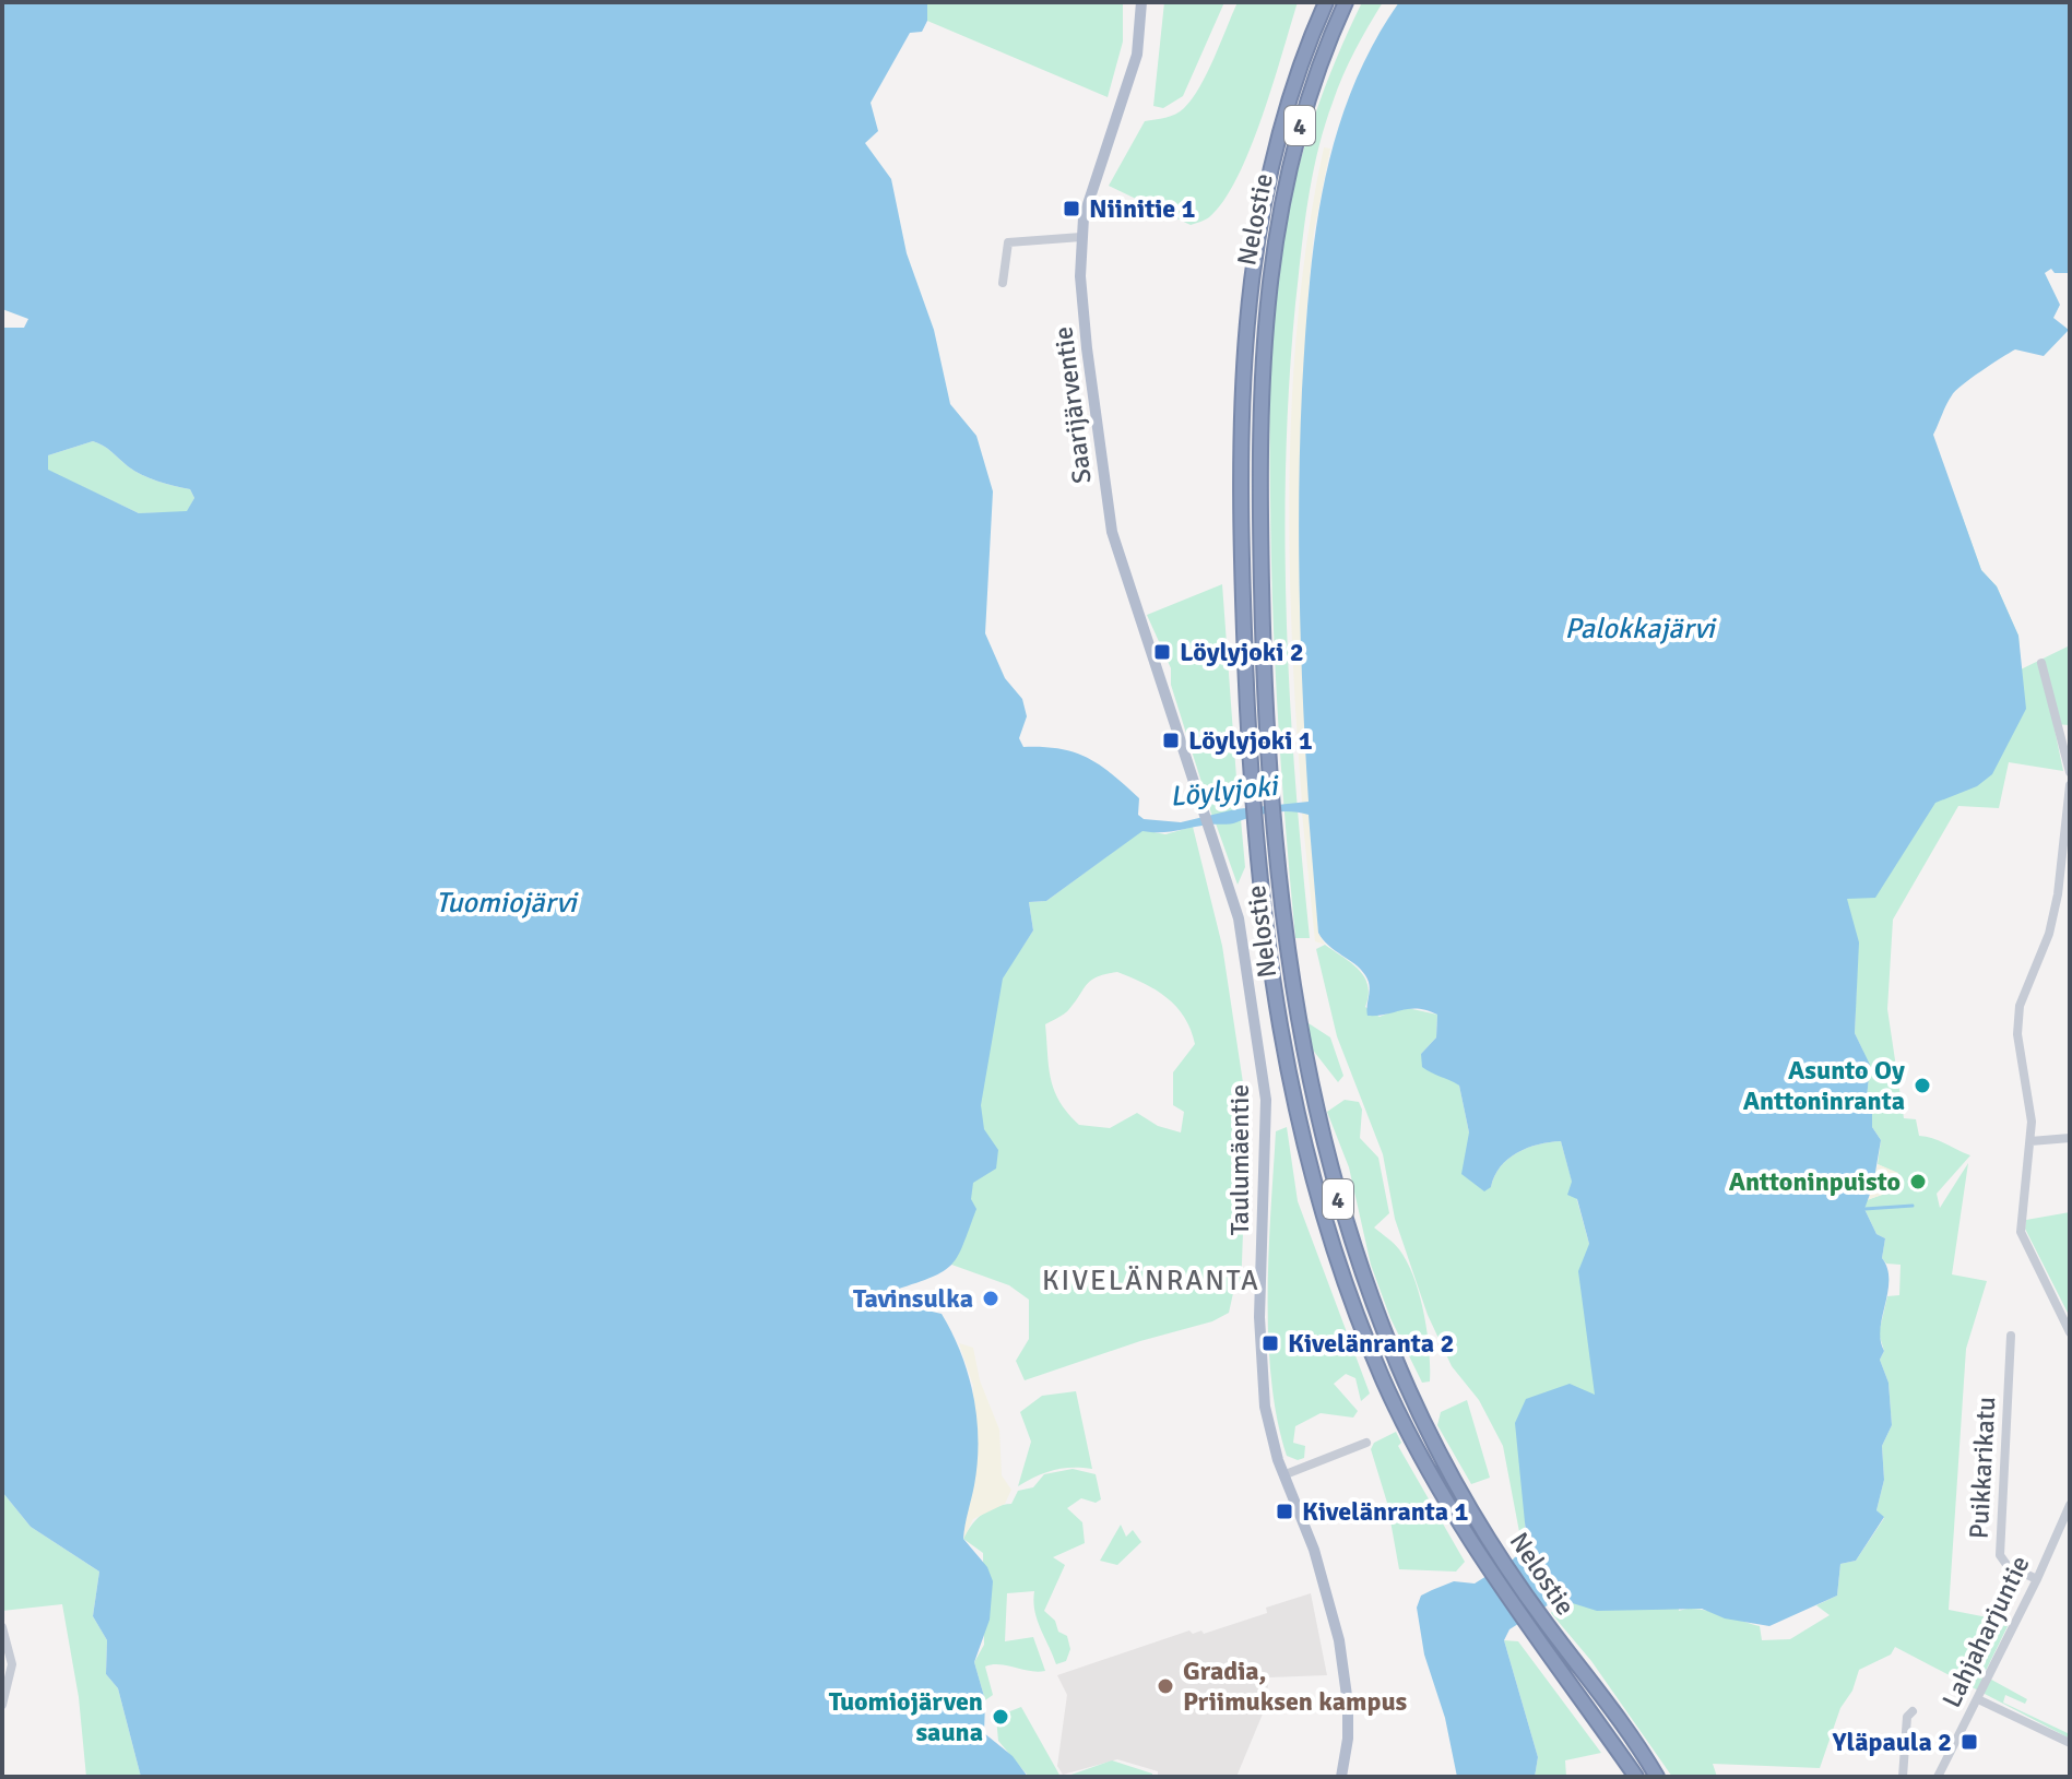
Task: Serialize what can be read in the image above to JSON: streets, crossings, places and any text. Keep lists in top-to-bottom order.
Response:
{
  "streets": {
    "highway": ["4", "Nelostie"],
    "main road": ["Saarijärventie", "Taulumäentie"],
    "street": ["Puikkarikatu", "Lahjaharjuntie"]
  },
  "crossings": [
    ["Saarijärventie", "Taulumäentie"],
    ["Puikkarikatu", "Lahjaharjuntie"]
  ],
  "districts": ["KIVELÄNRANTA"],
  "water": ["Palokkajärvi", "Löylyjoki", "Tuomiojärvi"],
  "places": {
    "transit": [
      "Niinitie 1",
      "Löylyjoki 2",
      "Löylyjoki 1",
      "Kivelänranta 2",
      "Kivelänranta 1",
      "Yläpaula 2"
    ],
    "other": [
      "Asunto Oy Anttoninranta",
      "Anttoninpuisto",
      "Tavinsulka",
      "Gradia, Priimuksen kampus",
      "Tuomiojärven sauna"
    ]
  }
}
